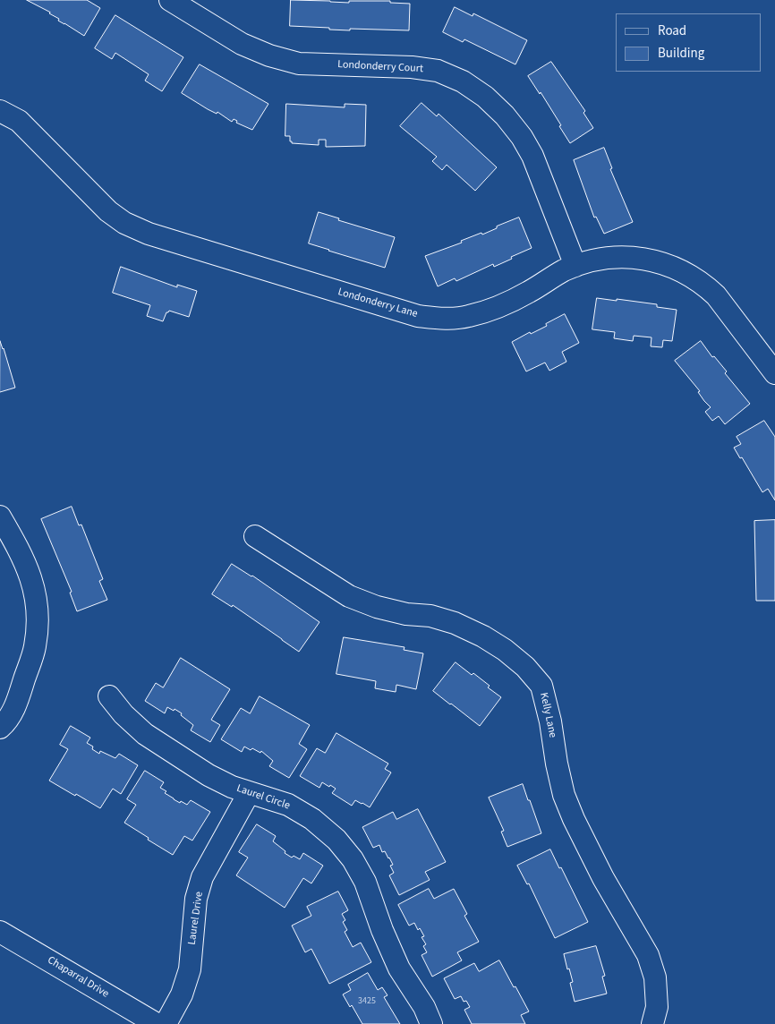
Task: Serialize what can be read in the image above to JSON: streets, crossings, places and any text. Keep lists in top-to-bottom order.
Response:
{
  "streets": {
    "street": [
      "Londonderry Court",
      "Londonderry Lane",
      "Kelly Lane",
      "Laurel Circle",
      "Laurel Drive",
      "Chaparral Drive"
    ]
  },
  "crossings": [
    ["Londonderry Court", "Londonderry Lane"],
    ["Laurel Circle", "Laurel Drive"]
  ],
  "house_numbers": ["3425"],
  "legend": ["Road", "Building"]
}
